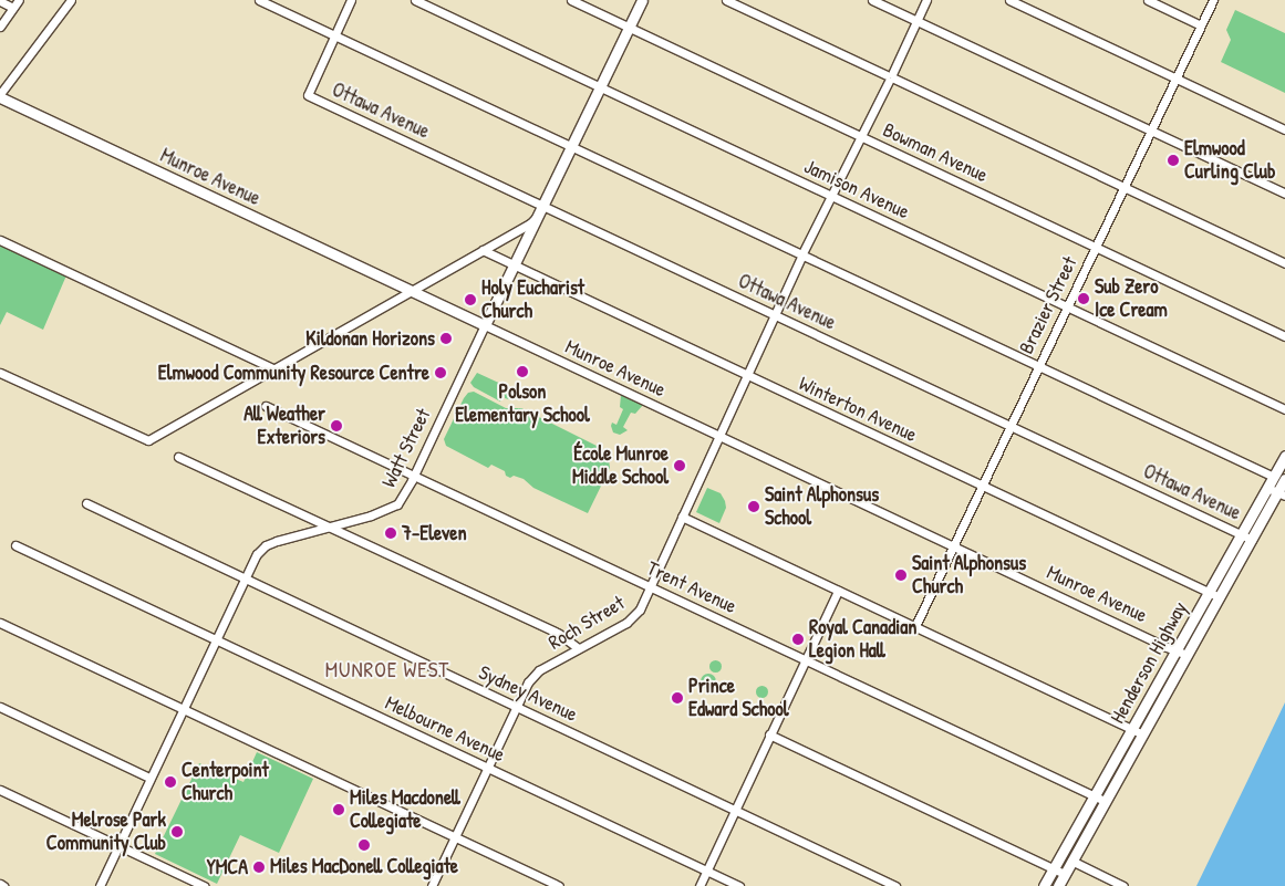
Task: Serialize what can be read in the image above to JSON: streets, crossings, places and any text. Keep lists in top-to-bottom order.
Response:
{
  "streets": {
    "main road": ["Munroe Avenue", "Watt Street", "Henderson Highway"],
    "street": [
      "Ottawa Avenue",
      "Bowman Avenue",
      "Jamison Avenue",
      "Brazier Street",
      "Winterton Avenue",
      "Trent Avenue",
      "Roch Street",
      "Sydney Avenue",
      "Melbourne Avenue"
    ]
  },
  "crossings": [
    ["Ottawa Avenue", "Brazier Street"],
    ["Ottawa Avenue", "Watt Street"],
    ["Ottawa Avenue", "Roch Street"],
    ["Ottawa Avenue", "Henderson Highway"],
    ["Bowman Avenue", "Brazier Street"],
    ["Bowman Avenue", "Watt Street"],
    ["Bowman Avenue", "Roch Street"],
    ["Munroe Avenue", "Brazier Street"],
    ["Munroe Avenue", "Watt Street"],
    ["Munroe Avenue", "Roch Street"],
    ["Munroe Avenue", "Henderson Highway"],
    ["Jamison Avenue", "Brazier Street"],
    ["Jamison Avenue", "Watt Street"],
    ["Jamison Avenue", "Roch Street"],
    ["Brazier Street", "Winterton Avenue"],
    ["Winterton Avenue", "Watt Street"],
    ["Winterton Avenue", "Roch Street"],
    ["Winterton Avenue", "Henderson Highway"],
    ["Watt Street", "Trent Avenue"],
    ["Watt Street", "Sydney Avenue"],
    ["Watt Street", "Melbourne Avenue"],
    ["Trent Avenue", "Roch Street"],
    ["Trent Avenue", "Henderson Highway"],
    ["Roch Street", "Sydney Avenue"],
    ["Roch Street", "Melbourne Avenue"]
  ],
  "districts": ["MUNROE WEST"],
  "places": [
    "Elmwood Curling Club",
    "Sub Zero Ice Cream",
    "Holy Eucharist Church",
    "Kildonan Horizons",
    "Polson Elementary School",
    "Elmwood Community Resource Centre",
    "All Weather Exteriors",
    "École Munroe Middle School",
    "Saint Alphonsus School",
    "7-Eleven",
    "Saint Alphonsus Church",
    "Royal Canadian Legion Hall",
    "Prince Edward School",
    "Centerpoint Church",
    "Miles Macdonell Collegiate",
    "Melrose Park Community Club",
    "Miles MacDonell Collegiate",
    "YMCA"
  ]
}
